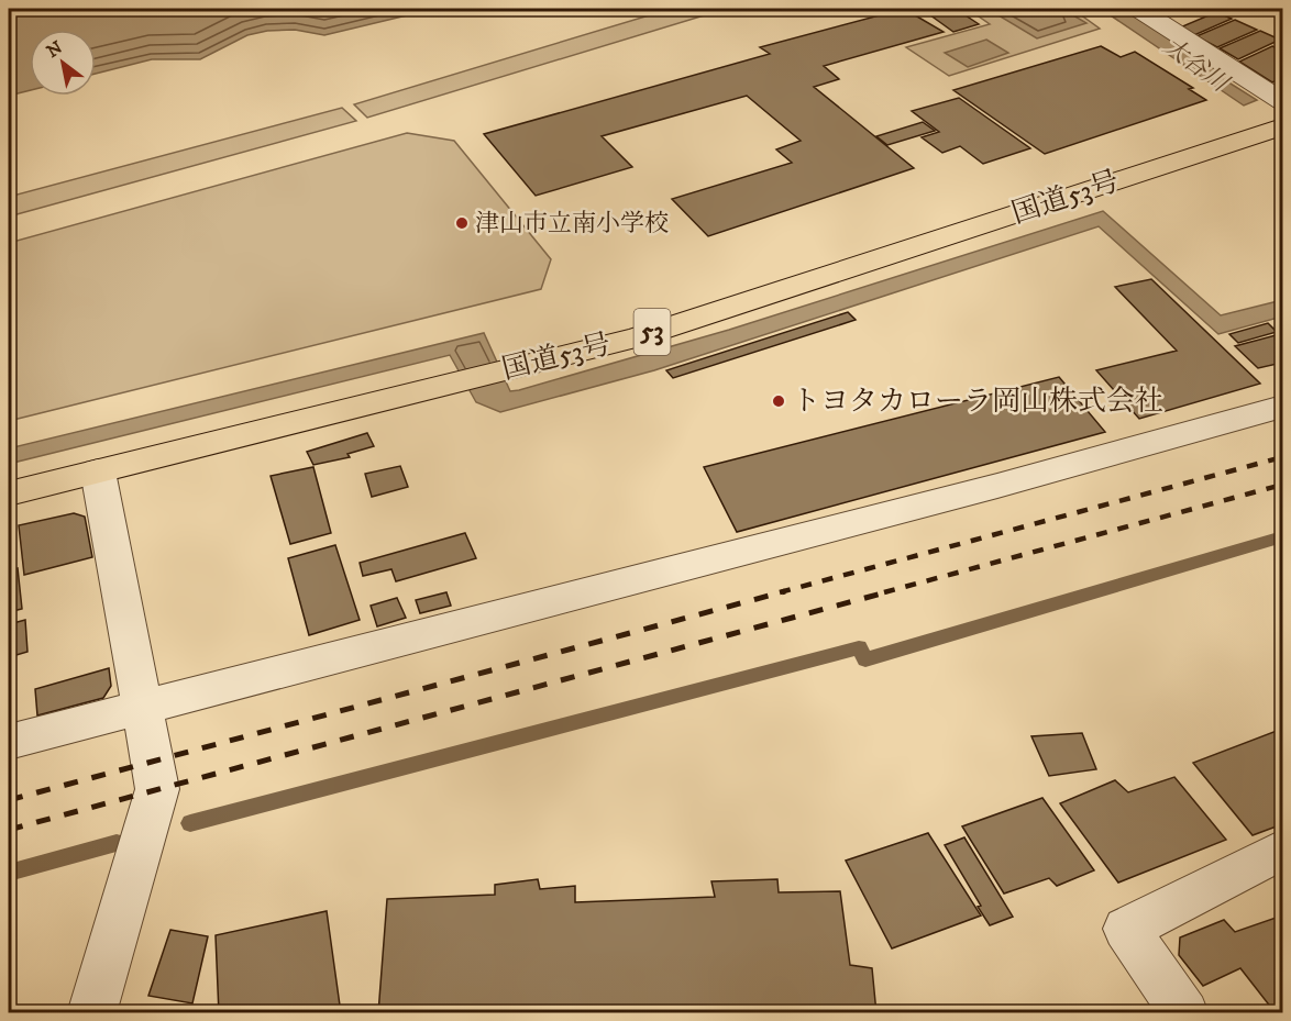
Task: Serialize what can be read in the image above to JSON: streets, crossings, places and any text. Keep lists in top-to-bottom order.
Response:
{
  "streets": {
    "highway": ["国道53号", "53"]
  },
  "water": ["大谷川"],
  "places": ["津山市立南小学校", "トヨタカローラ岡山株式会社"],
  "north": "top left"
}
